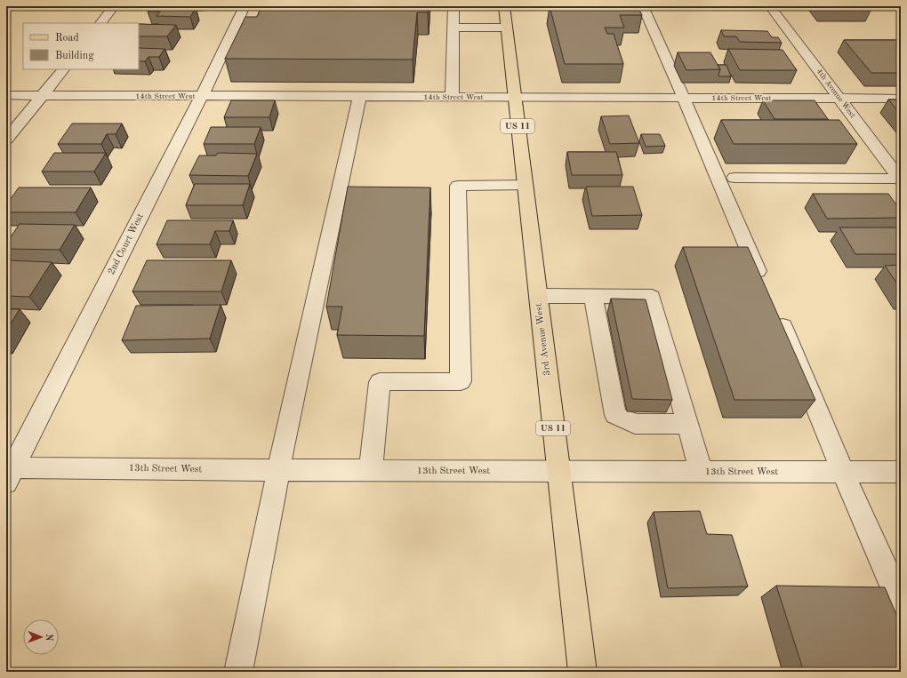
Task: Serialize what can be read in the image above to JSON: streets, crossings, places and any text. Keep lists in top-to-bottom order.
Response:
{
  "streets": {
    "main road": ["US 11", "3rd Avenue West"],
    "street": [
      "4th Avenue West",
      "14th Street West",
      "2nd Court West",
      "13th Street West"
    ]
  },
  "crossings": [
    ["4th Avenue West", "14th Street West"],
    ["14th Street West", "2nd Court West"],
    ["14th Street West", "3rd Avenue West"],
    ["2nd Court West", "13th Street West"],
    ["3rd Avenue West", "13th Street West"]
  ],
  "legend": ["Road", "Building"],
  "north": "right"
}
